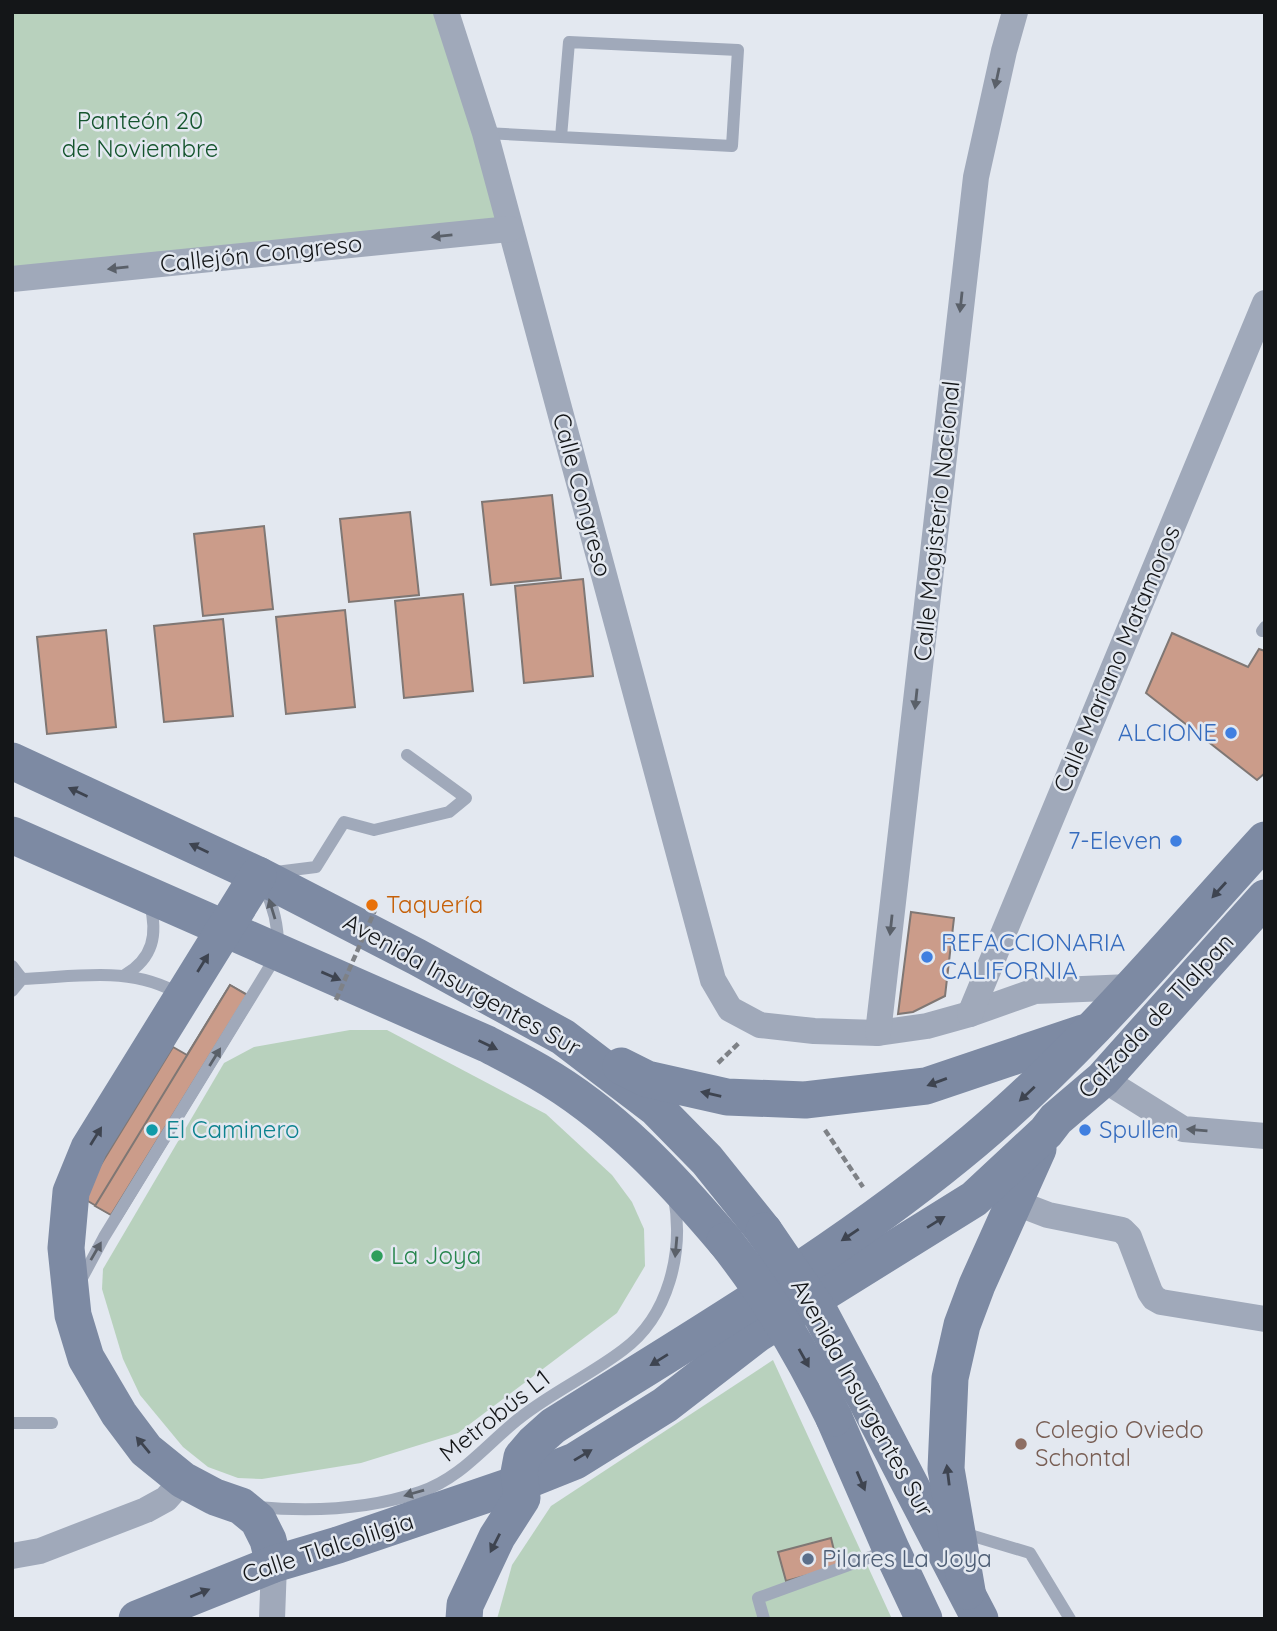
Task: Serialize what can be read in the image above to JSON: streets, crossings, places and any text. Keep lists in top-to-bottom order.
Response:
{
  "streets": {
    "main road": ["Avenida Insurgentes Sur", "Calzada de Tlalpan", "Calle Tlalcolilgia"],
    "street": [
      "Callejón Congreso",
      "Calle Congreso",
      "Calle Magisterio Nacional",
      "Calle Mariano Matamoros"
    ],
    "lane": ["Metrobús L1"]
  },
  "crossings": [
    ["Callejón Congreso", "Calle Congreso"],
    ["Avenida Insurgentes Sur", "Metrobús L1"],
    ["Calzada de Tlalpan", "Calle Tlalcolilgia"]
  ],
  "one_way": [
    "Callejón Congreso",
    "Calle Magisterio Nacional",
    "Metrobús L1",
    "Calle Tlalcolilgia"
  ],
  "parks": ["Panteón 20 de Noviembre"],
  "places": [
    "ALCIONE",
    "7-Eleven",
    "Taquería",
    "REFACCIONARIA CALIFORNIA",
    "El Caminero",
    "Spullen",
    "La Joya",
    "Colegio Oviedo Schontal",
    "Pilares La Joya"
  ]
}
